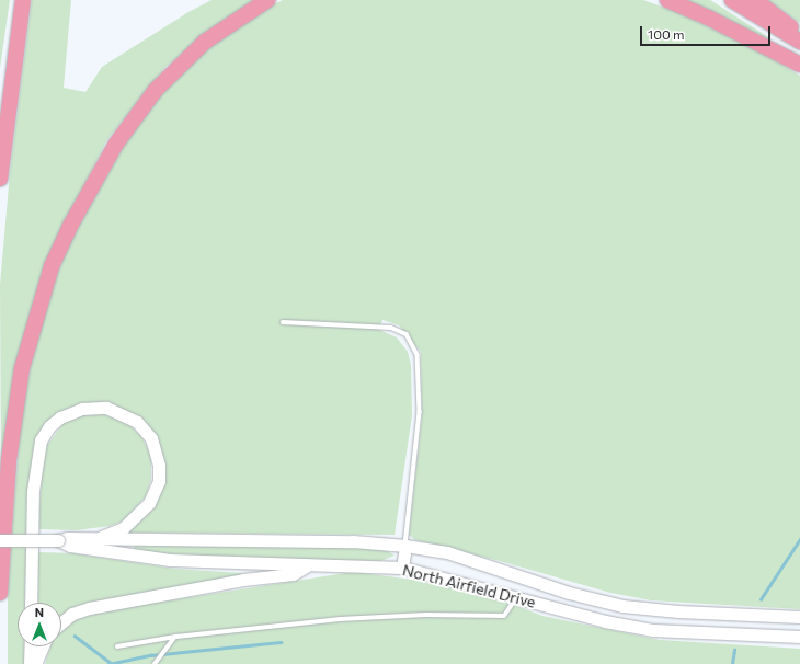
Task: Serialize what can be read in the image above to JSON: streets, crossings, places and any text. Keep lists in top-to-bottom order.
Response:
{
  "streets": {
    "main road": ["North Airfield Drive"]
  },
  "scale_bar": "100 m",
  "north": "top"
}
